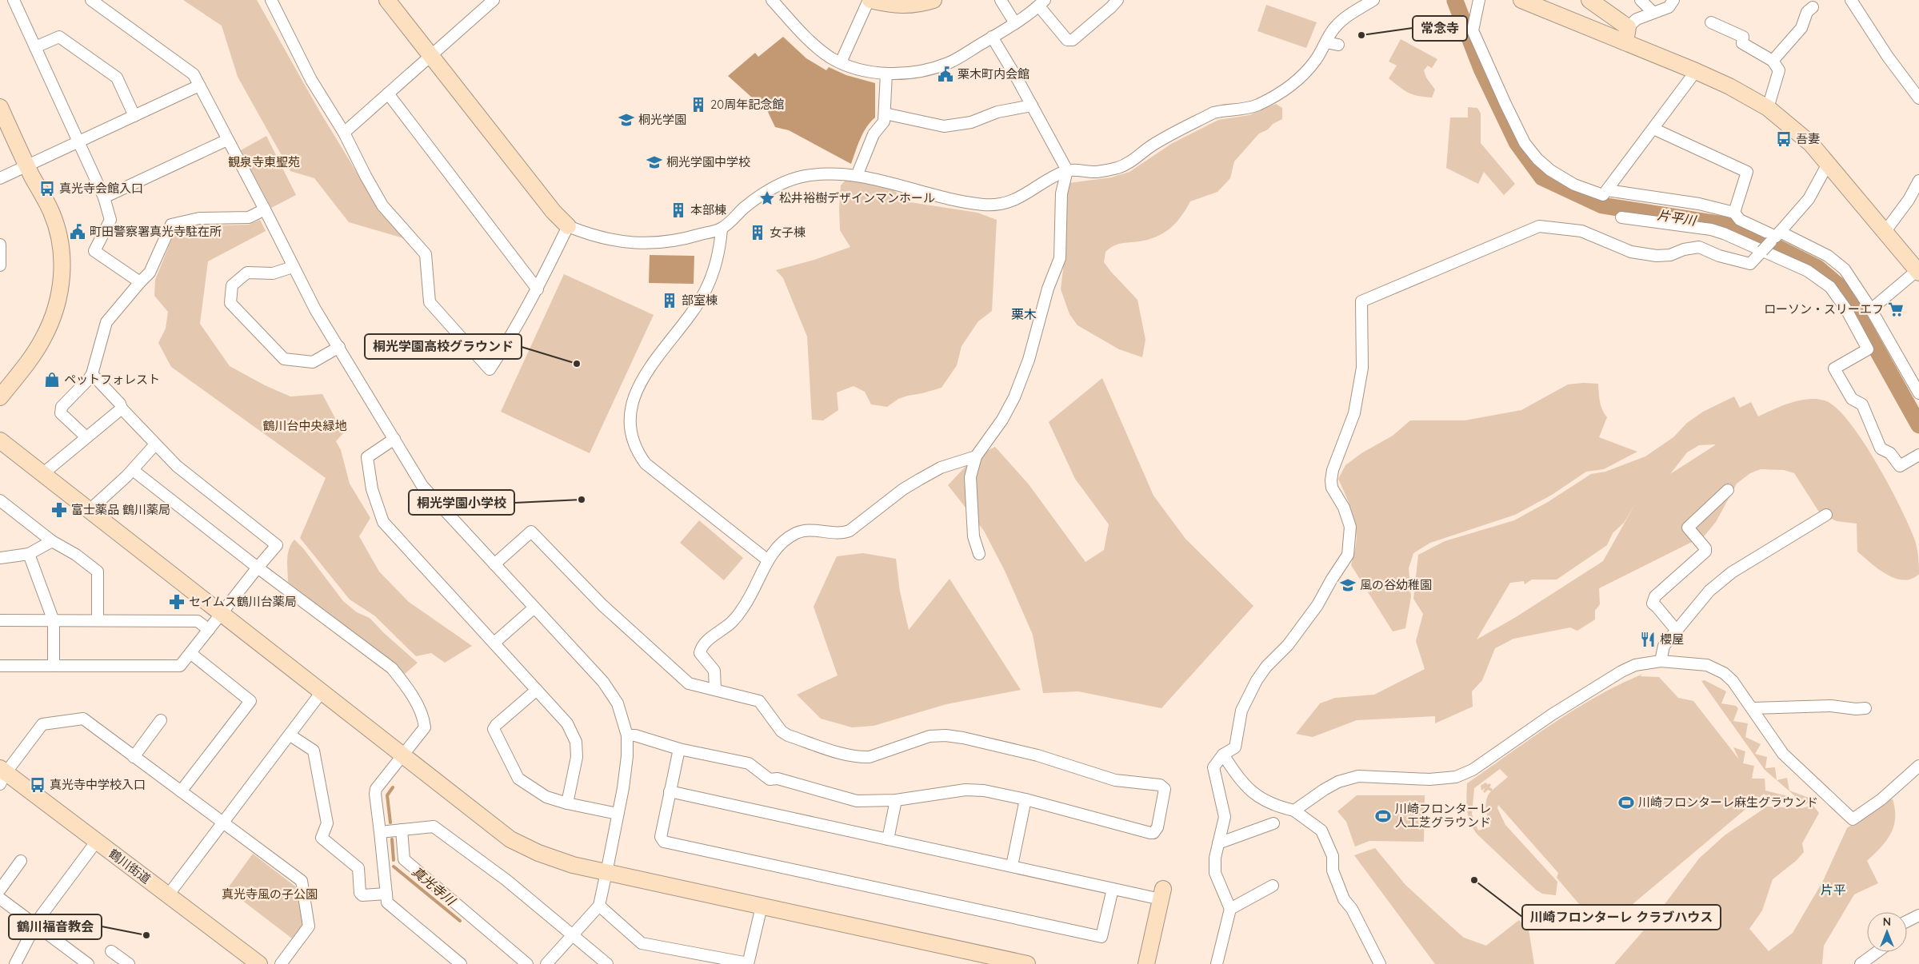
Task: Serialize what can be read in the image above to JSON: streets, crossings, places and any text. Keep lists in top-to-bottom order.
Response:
{
  "streets": {
    "street": ["鶴川街道"]
  },
  "districts": ["栗木", "片平"],
  "water": ["片平川", "真光寺川"],
  "parks": ["観泉寺東聖苑", "鶴川台中央緑地", "真光寺風の子公園"],
  "places": {
    "other": [
      "常念寺",
      "桐光学園高校グラウンド",
      "桐光学園小学校",
      "川崎フロンターレ クラブハウス",
      "鶴川福音教会"
    ],
    "public building": ["栗木町内会館", "町田警察署真光寺駐在所"],
    "building": [
      "20周年記念館",
      "本部棟",
      "女子棟",
      "部室棟"
    ],
    "school or university": ["桐光学園", "桐光学園中学校", "風の谷幼稚園"],
    "bus stop": ["吾妻", "真光寺会館入口", "真光寺中学校入口"],
    "place": ["松井裕樹デザインマンホール"],
    "supermarket": ["ローソン・スリーエフ"],
    "shop": ["ペットフォレスト"],
    "pharmacy": ["富士薬品 鶴川薬局", "セイムス鶴川台薬局"],
    "restaurant": ["櫻屋"],
    "sports": ["川崎フロンターレ麻生グラウンド", "川崎フロンターレ 人工芝グラウンド"]
  },
  "north": "top"
}
